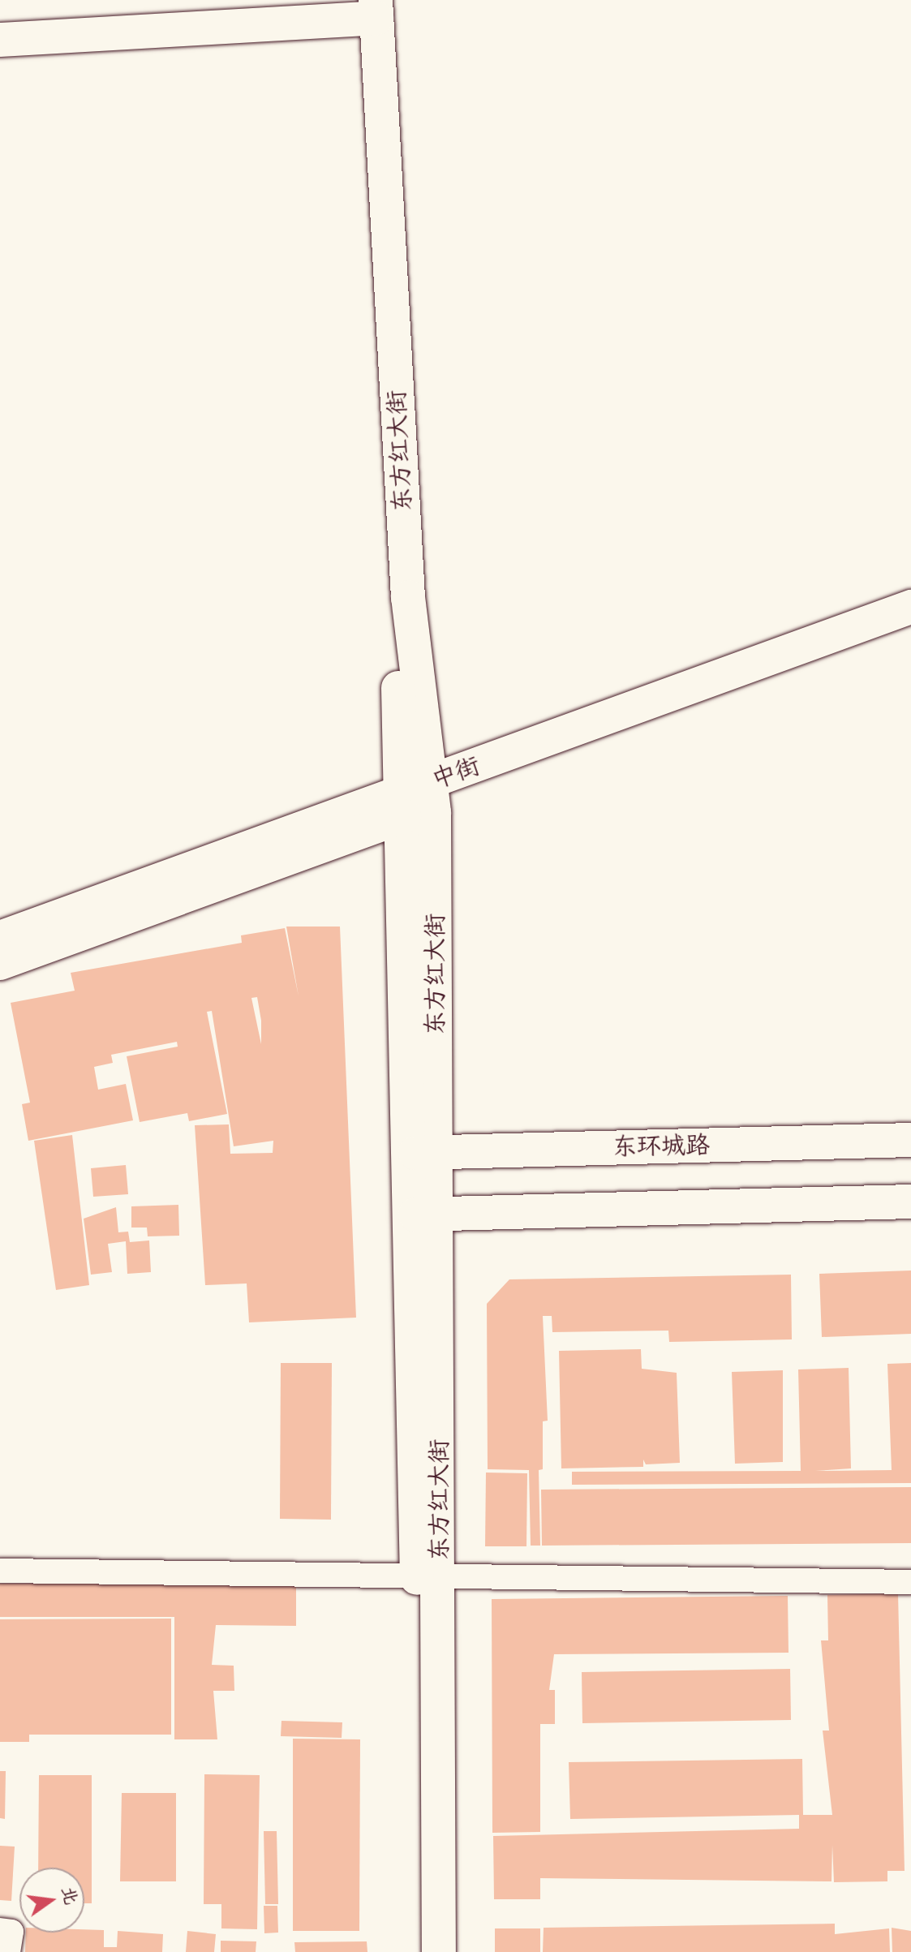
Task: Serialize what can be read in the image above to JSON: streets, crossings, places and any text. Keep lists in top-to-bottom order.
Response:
{
  "streets": {
    "main road": ["东方红大街", "中街", "东环城路"]
  },
  "crossings": [
    ["东方红大街", "中街"],
    ["东方红大街", "东环城路"]
  ],
  "north": "right"
}
